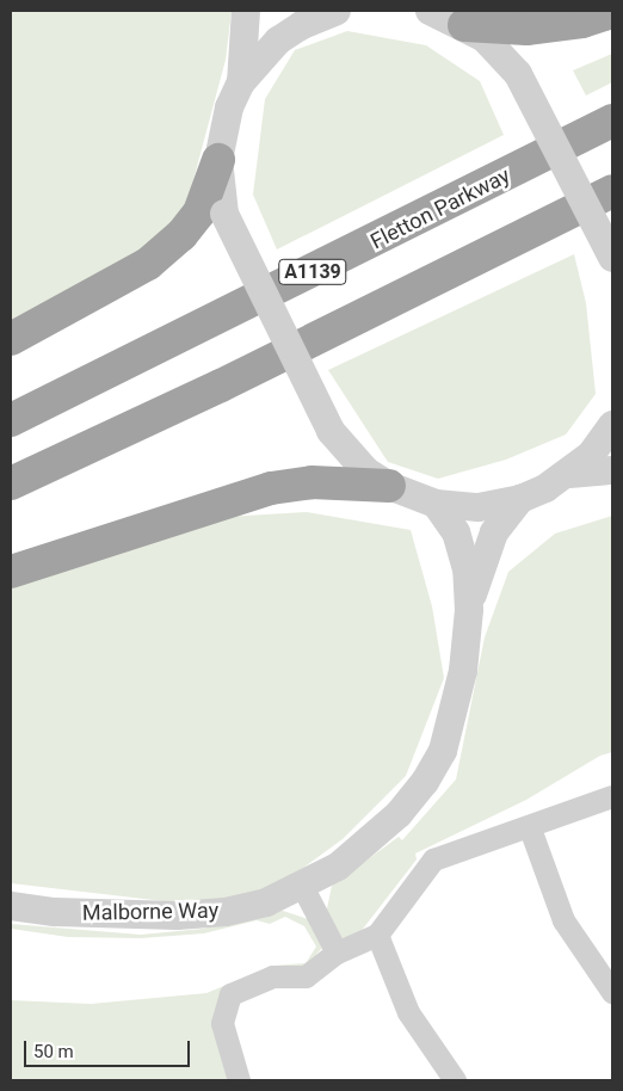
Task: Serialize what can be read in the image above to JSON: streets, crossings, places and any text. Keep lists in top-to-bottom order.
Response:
{
  "streets": {
    "highway": ["Fletton Parkway", "A1139"],
    "street": ["Malborne Way"]
  },
  "scale_bar": "50 m"
}
